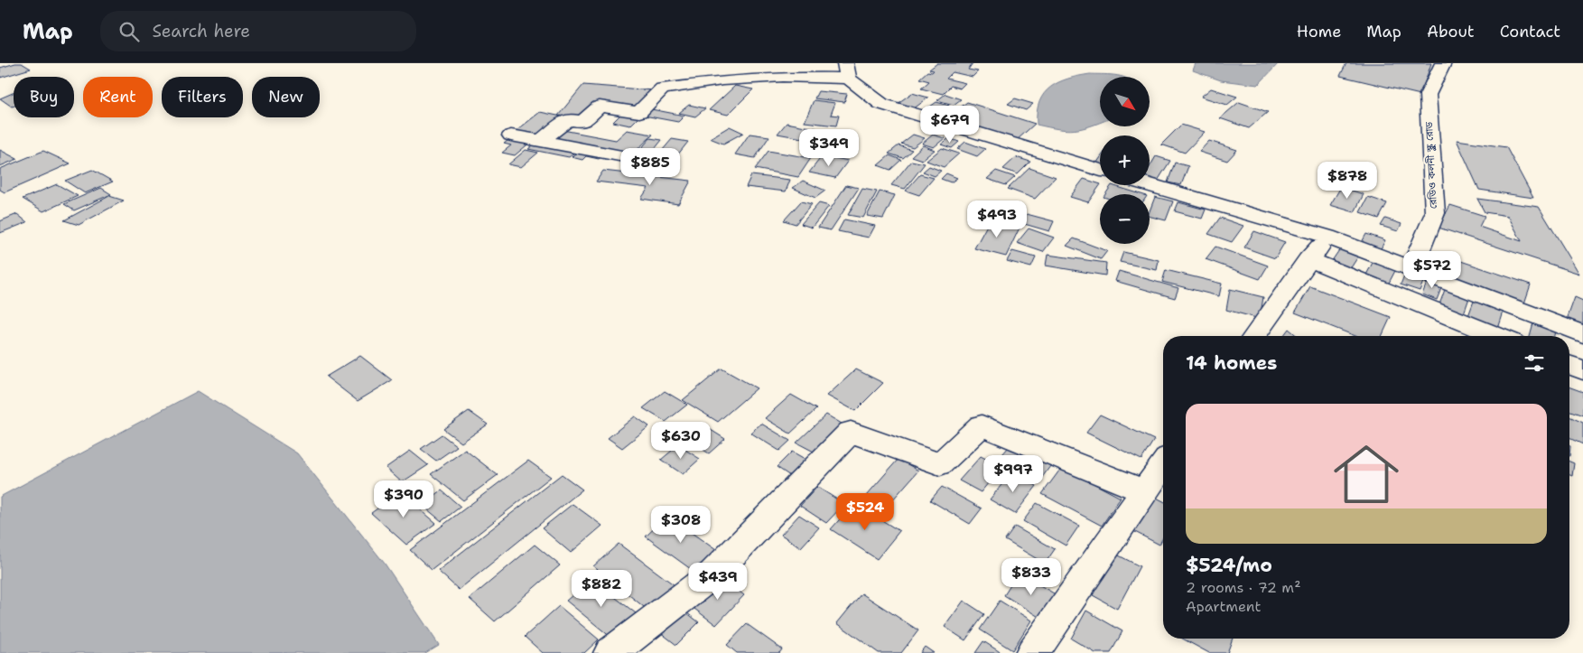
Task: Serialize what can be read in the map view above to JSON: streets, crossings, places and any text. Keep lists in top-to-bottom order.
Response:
{
  "streets": {
    "street": ["রেডিও কলনী স্কুল রোড"]
  },
  "north": "bottom right",
  "page": {
    "header": "Map",
    "search": "Search here",
    "nav": [
      "Home",
      "Map",
      "About",
      "Contact"
    ],
    "map_buttons": ["+", "−"],
    "chip": [
      "Buy",
      "Rent",
      "Filters",
      "New"
    ],
    "price": [
      "$679",
      "$349",
      "$885",
      "$878",
      "$493",
      "$572",
      "$630",
      "$997",
      "$390",
      "$524",
      "$308",
      "$833",
      "$439",
      "$882"
    ],
    "heading": "14 homes",
    "list": [
      {
        "name": "$524/mo",
        "note": "2 rooms · 72 m² · Apartment"
      }
    ]
  }
}
